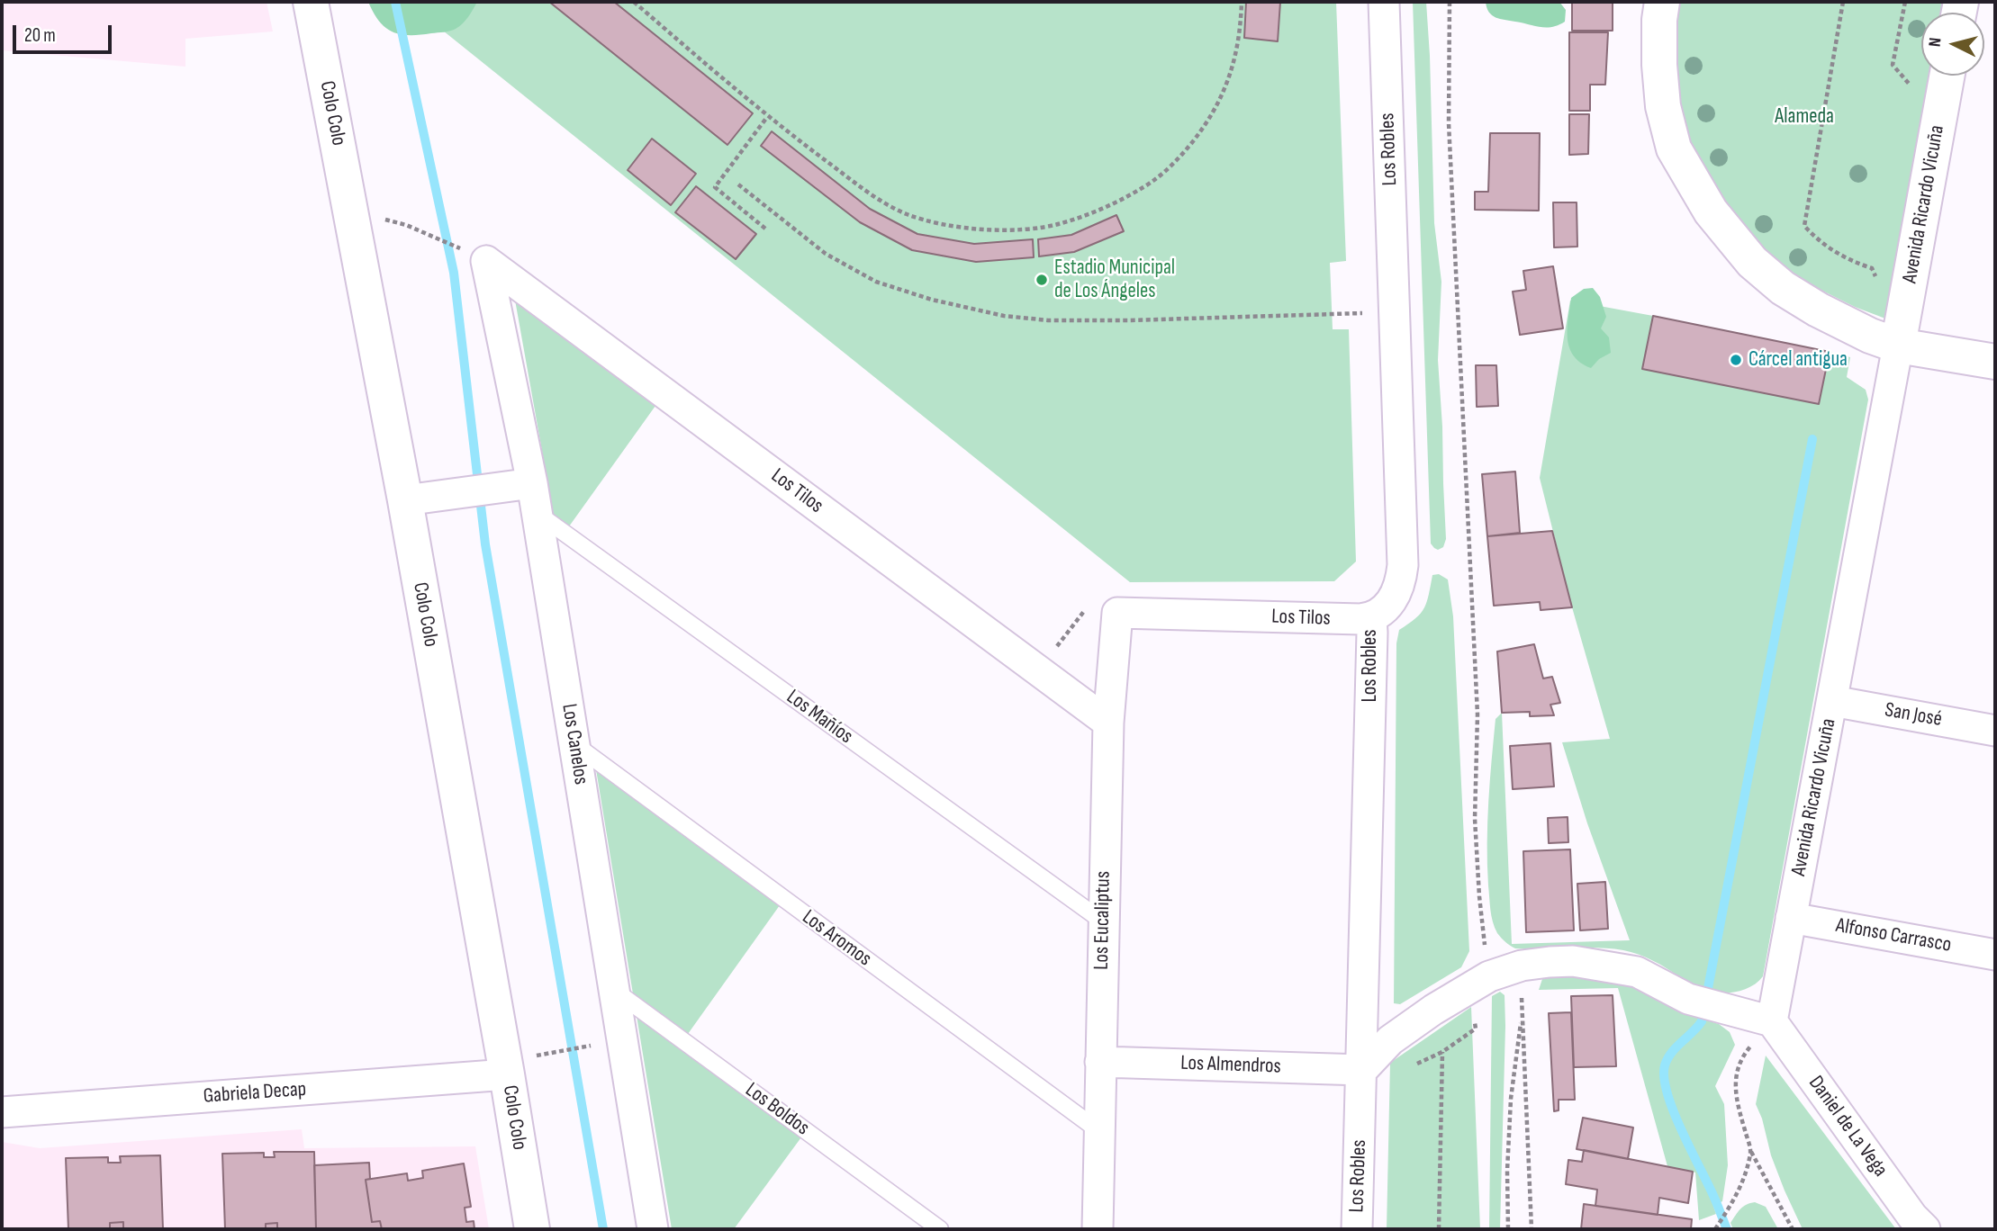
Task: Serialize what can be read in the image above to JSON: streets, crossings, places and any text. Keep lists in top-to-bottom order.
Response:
{
  "streets": {
    "main road": ["Colo Colo", "Avenida Ricardo Vicuña"],
    "street": [
      "Los Robles",
      "Los Tilos",
      "San José",
      "Los Canelos",
      "Los Eucaliptus",
      "Alfonso Carrasco",
      "Los Almendros",
      "Gabriela Decap",
      "Daniel de La Vega"
    ],
    "lane": ["Los Mañíos", "Los Aromos", "Los Boldos"]
  },
  "crossings": [
    ["Colo Colo", "Gabriela Decap"],
    ["Los Robles", "Los Tilos"],
    ["Los Robles", "Los Almendros"],
    ["Avenida Ricardo Vicuña", "San José"],
    ["Avenida Ricardo Vicuña", "Alfonso Carrasco"],
    ["Avenida Ricardo Vicuña", "Daniel de La Vega"],
    ["Los Tilos", "Los Canelos"],
    ["Los Tilos", "Los Eucaliptus"],
    ["Los Mañíos", "Los Canelos"],
    ["Los Mañíos", "Los Eucaliptus"],
    ["Los Canelos", "Los Aromos"],
    ["Los Canelos", "Los Boldos"],
    ["Los Eucaliptus", "Los Aromos"],
    ["Los Eucaliptus", "Los Almendros"]
  ],
  "parks": ["Alameda"],
  "places": ["Estadio Municipal de Los Ángeles", "Cárcel antigua"],
  "scale_bar": "20 m",
  "north": "left"
}
